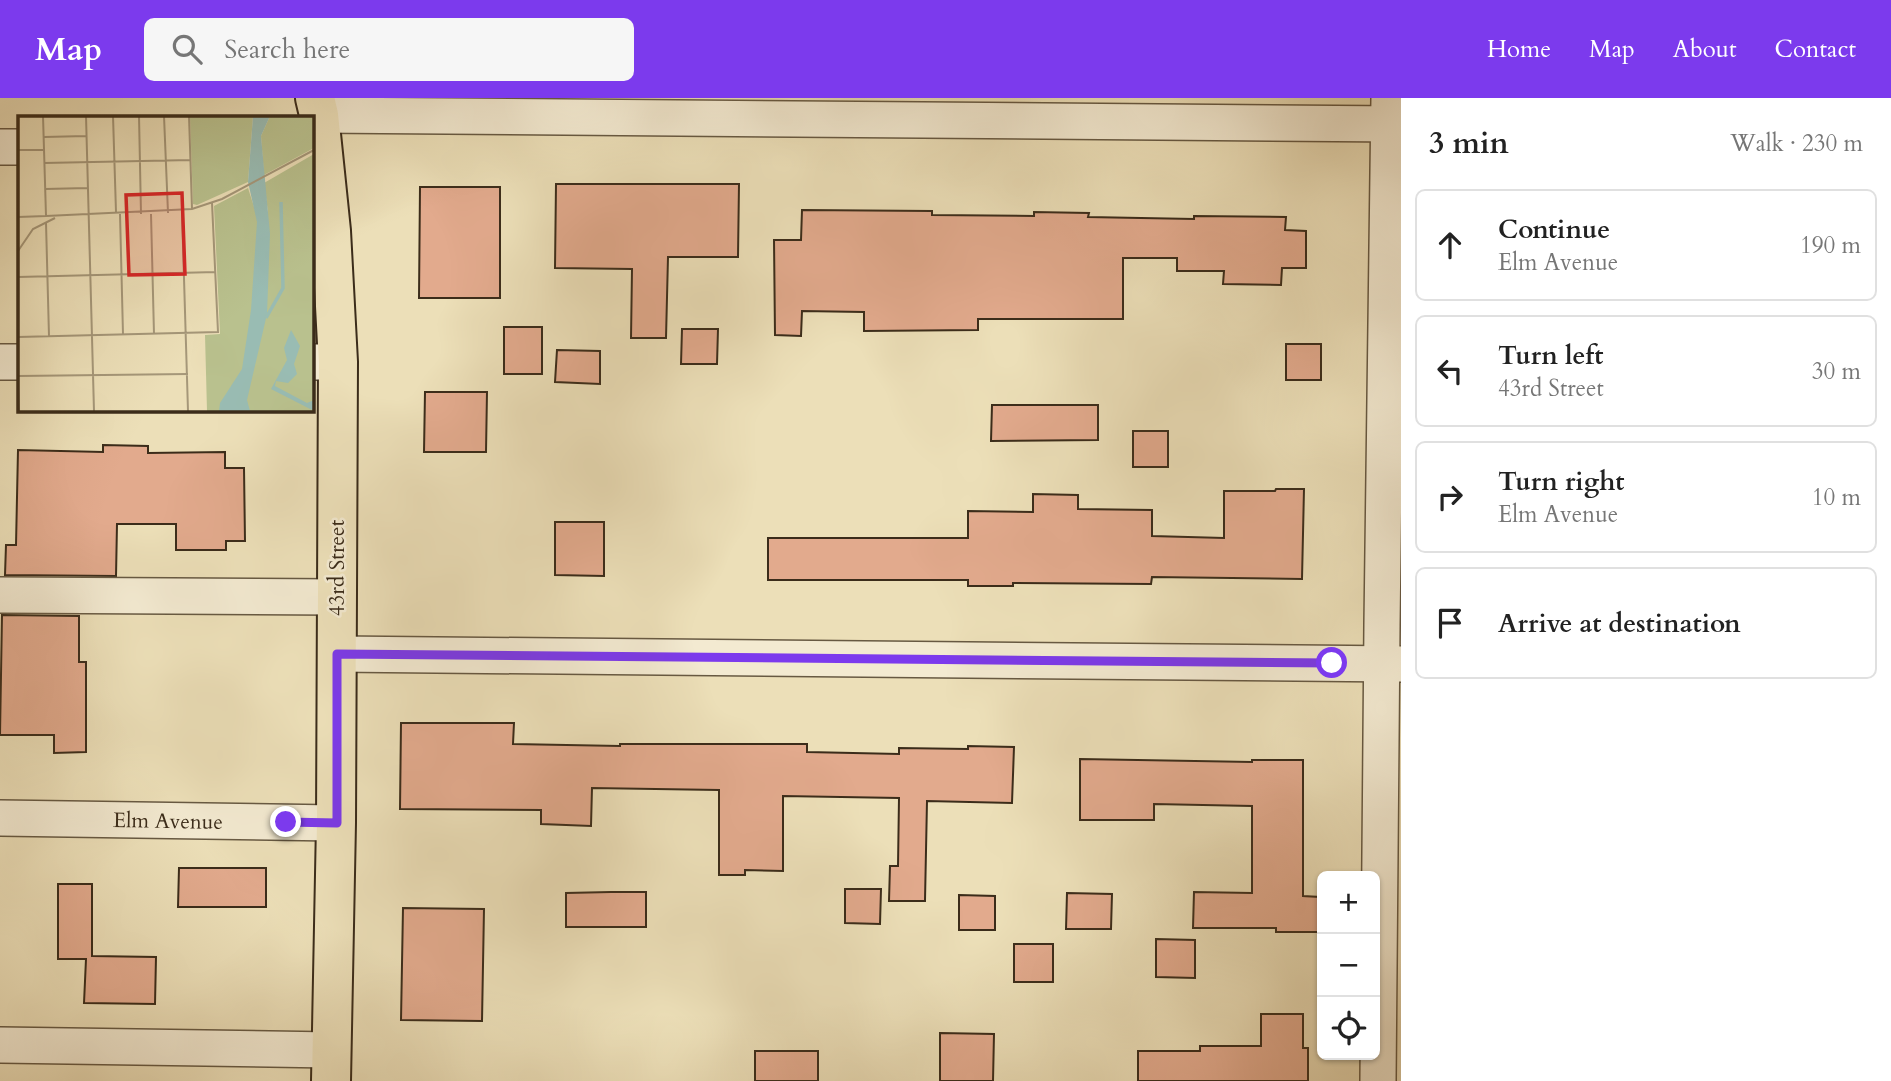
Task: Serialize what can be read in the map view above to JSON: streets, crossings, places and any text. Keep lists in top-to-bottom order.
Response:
{
  "streets": {
    "main road": ["43rd Street"],
    "street": ["Elm Avenue"]
  },
  "crossings": [
    ["43rd Street", "Elm Avenue"]
  ],
  "page": {
    "header": "Map",
    "search": "Search here",
    "nav": [
      "Home",
      "Map",
      "About",
      "Contact"
    ],
    "heading": ["3 min", "Walk · 230 m"],
    "list": [
      ["Continue", "Elm Avenue", "190 m"],
      ["Turn left", "43rd Street", "30 m"],
      ["Turn right", "Elm Avenue", "10 m"],
      "Arrive at destination"
    ],
    "map_buttons": ["+", "−"]
  }
}
